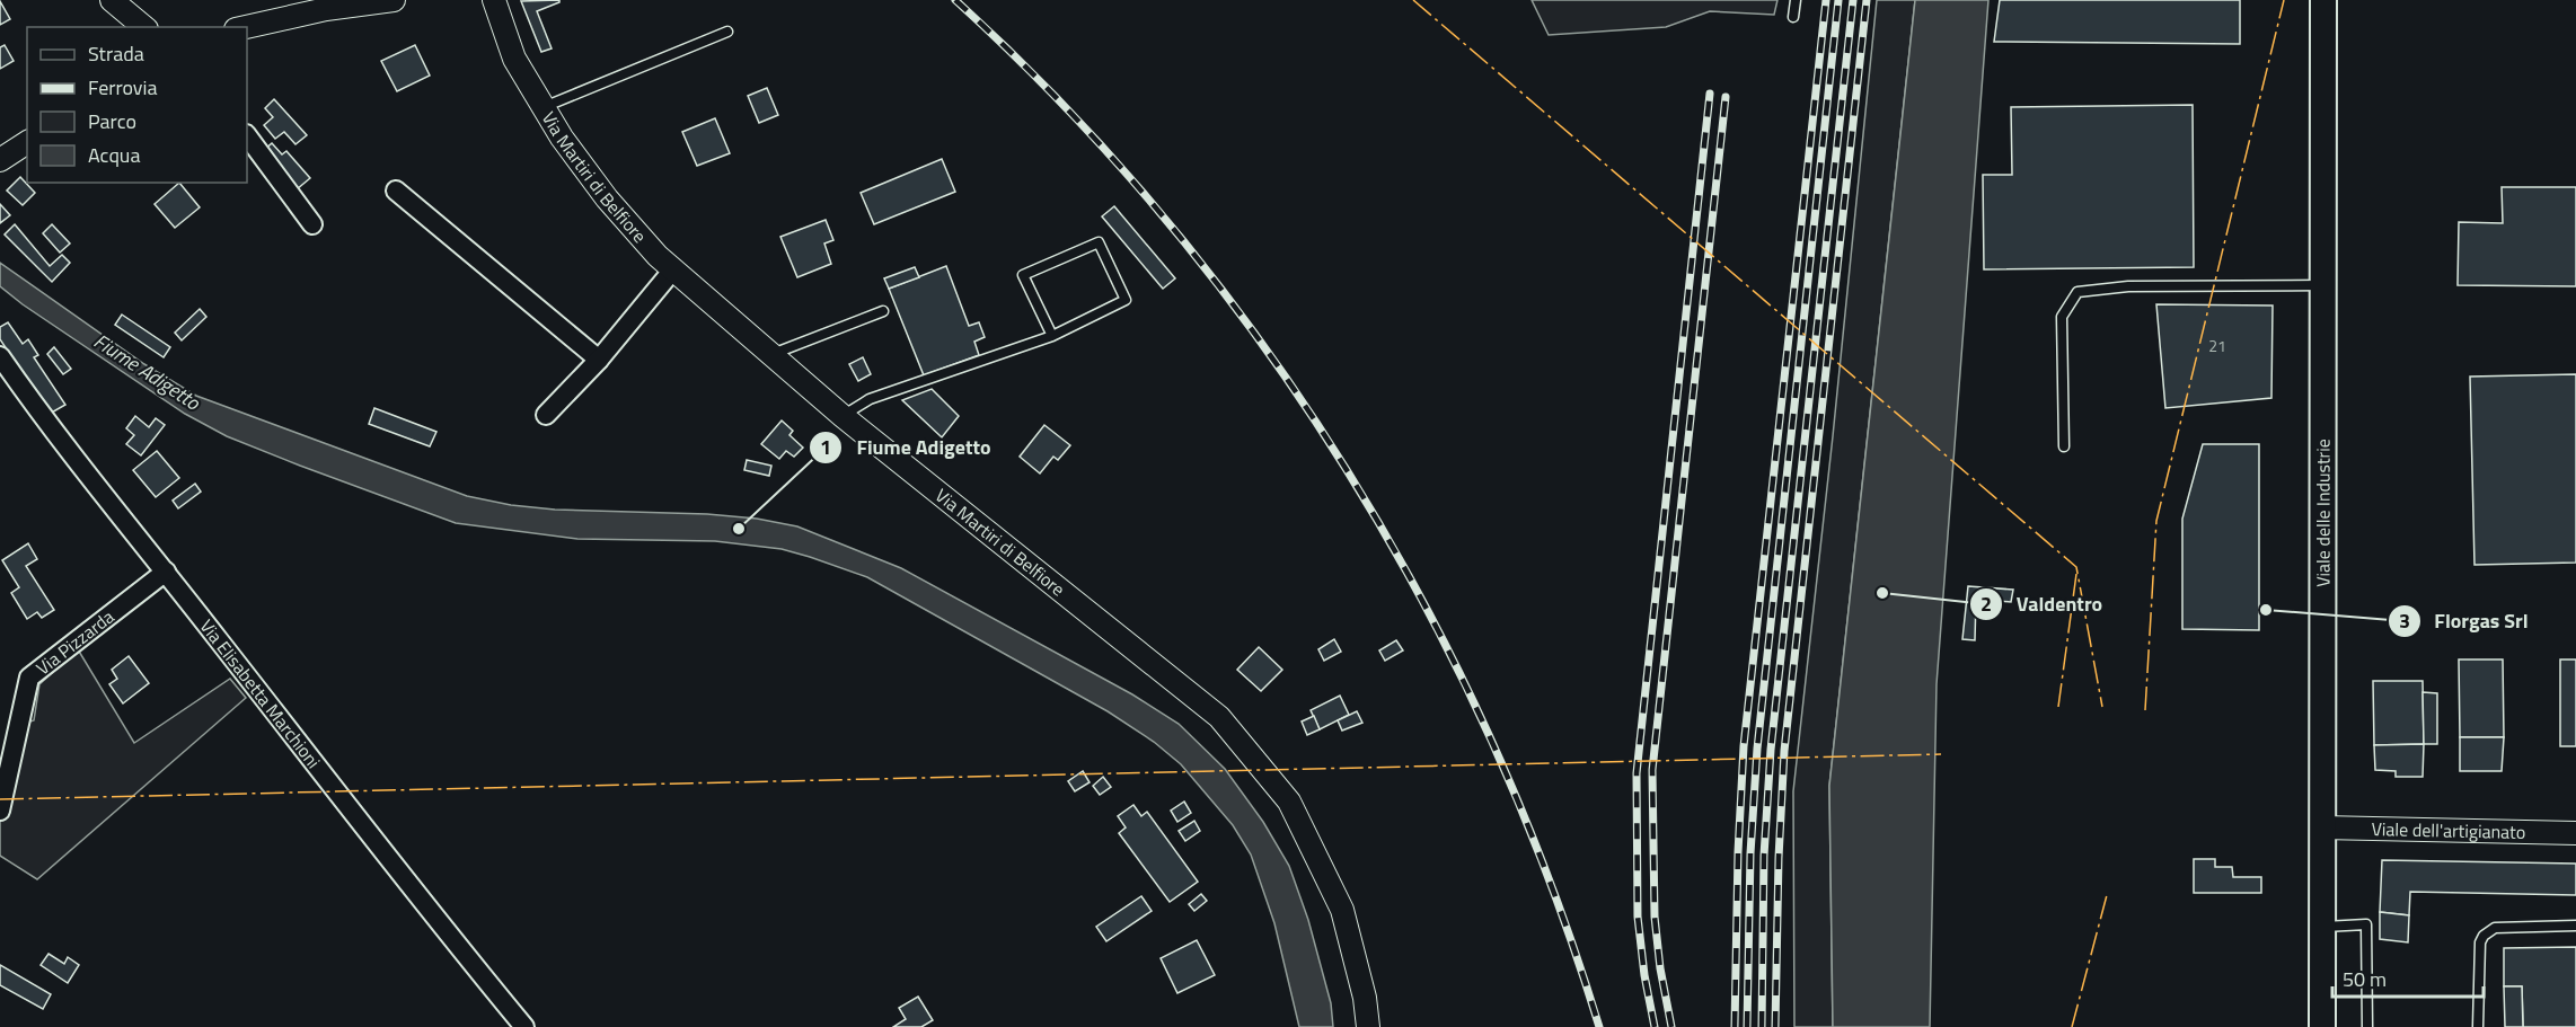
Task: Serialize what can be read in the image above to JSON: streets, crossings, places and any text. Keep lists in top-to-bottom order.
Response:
{
  "streets": {
    "main road": ["Viale delle Industrie"],
    "street": [
      "Via Martiri di Belfiore",
      "Via Pizzarda",
      "Via Elisabetta Marchioni",
      "Viale dell'artigianato"
    ]
  },
  "crossings": [
    ["Viale delle Industrie", "Viale dell'artigianato"],
    ["Via Pizzarda", "Via Elisabetta Marchioni"]
  ],
  "water": ["Fiume Adigetto"],
  "places": ["Fiume Adigetto", "Valdentro", "Florgas Srl"],
  "house_numbers": ["21"],
  "legend": [
    "Strada",
    "Ferrovia",
    "Parco",
    "Acqua"
  ],
  "scale_bar": "50 m"
}
